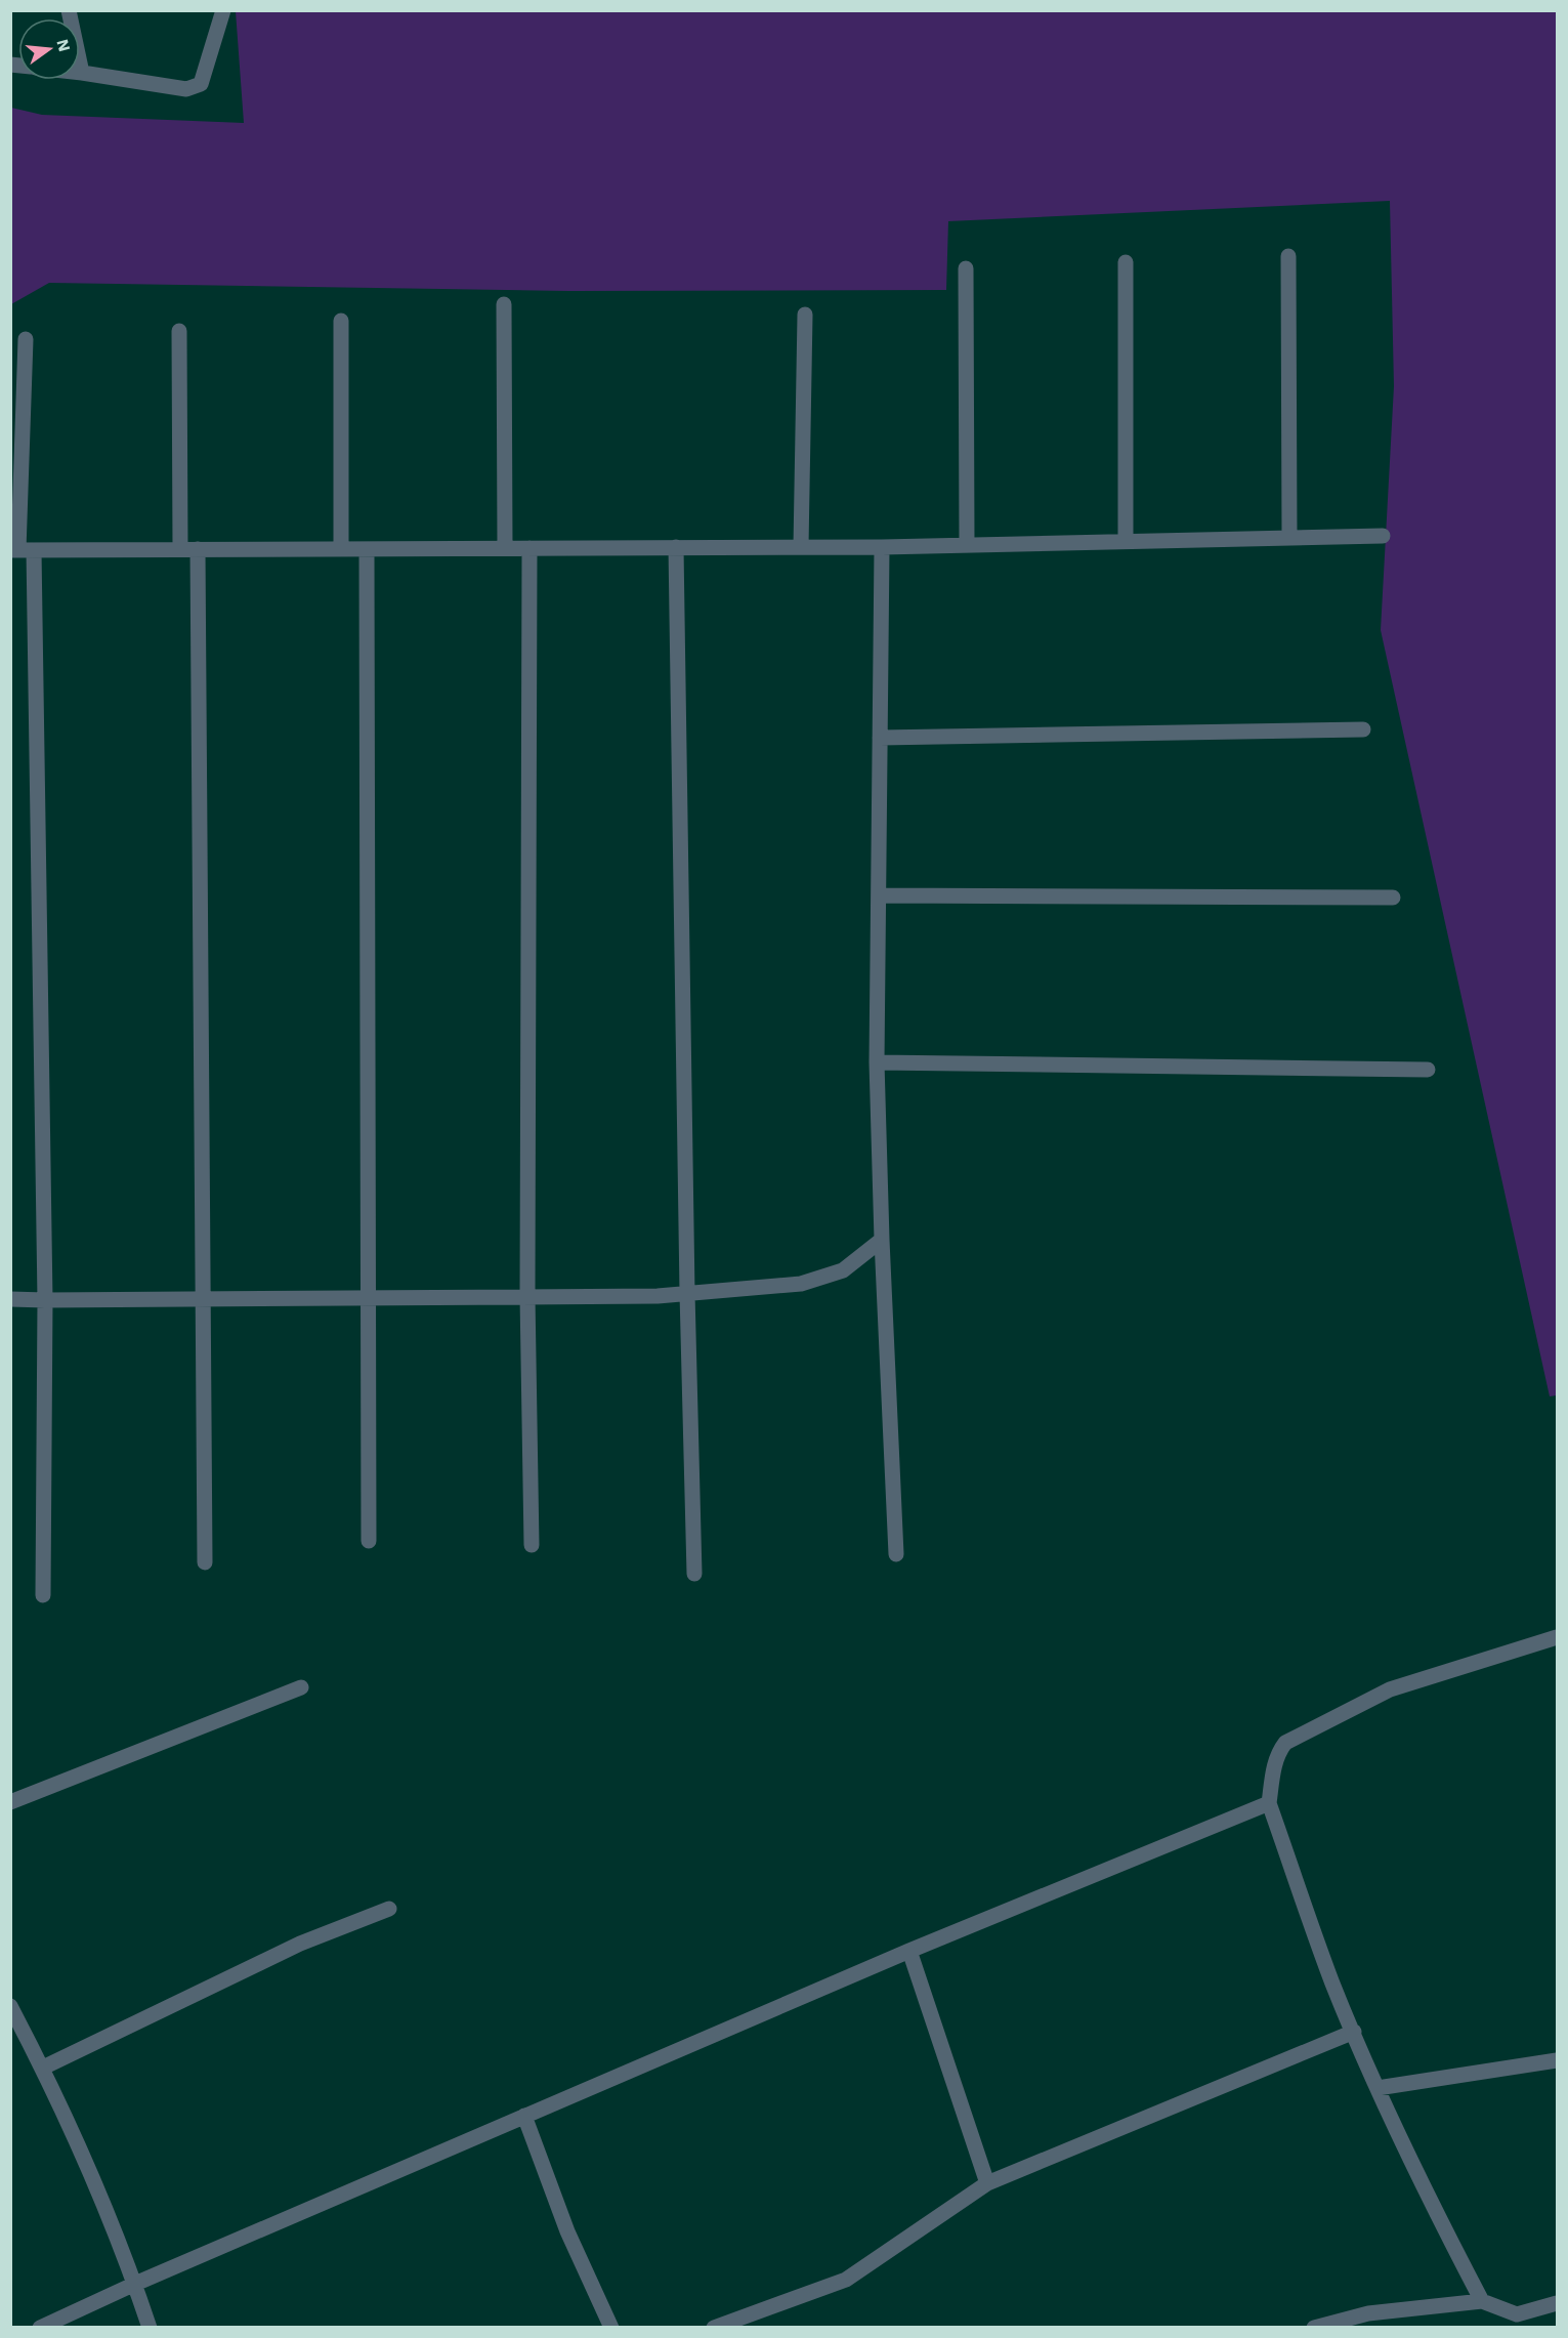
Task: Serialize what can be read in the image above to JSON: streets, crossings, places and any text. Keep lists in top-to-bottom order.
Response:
{
  "north": "right"
}
